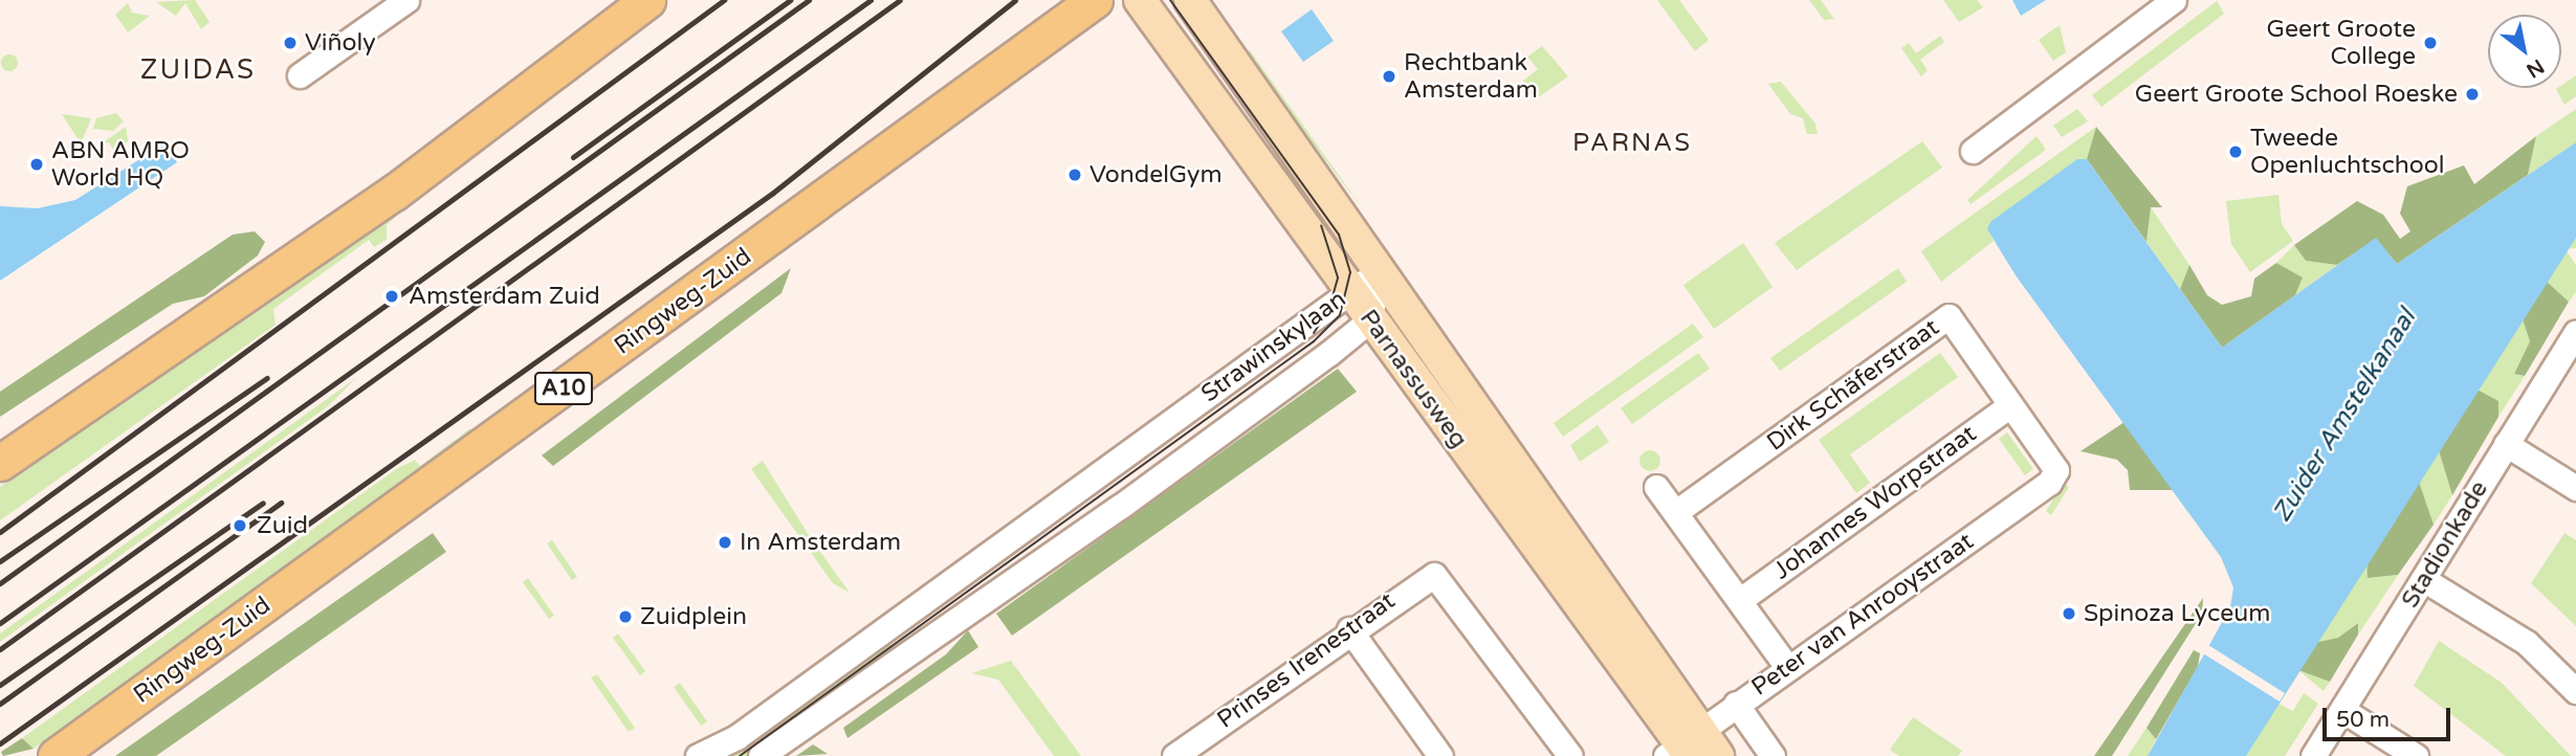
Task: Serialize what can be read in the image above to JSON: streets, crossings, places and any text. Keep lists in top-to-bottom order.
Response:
{
  "streets": {
    "highway": ["Ringweg-Zuid", "A10"],
    "main road": ["Parnassusweg"],
    "street": [
      "Strawinskylaan",
      "Dirk Schäferstraat",
      "Johannes Worpstraat",
      "Stadionkade",
      "Peter van Anrooystraat",
      "Prinses Irenestraat"
    ]
  },
  "crossings": [
    ["Strawinskylaan", "Parnassusweg"],
    ["Parnassusweg", "Peter van Anrooystraat"],
    ["Dirk Schäferstraat", "Johannes Worpstraat"],
    ["Dirk Schäferstraat", "Peter van Anrooystraat"]
  ],
  "districts": ["ZUIDAS", "PARNAS"],
  "water": ["Zuider Amstelkanaal"],
  "places": [
    "Viñoly",
    "Geert Groote College",
    "Rechtbank Amsterdam",
    "Geert Groote School Roeske",
    "Tweede Openluchtschool",
    "ABN AMRO World HQ",
    "VondelGym",
    "Amsterdam Zuid",
    "Zuid",
    "In Amsterdam",
    "Spinoza Lyceum",
    "Zuidplein"
  ],
  "scale_bar": "50 m",
  "north": "bottom right"
}
